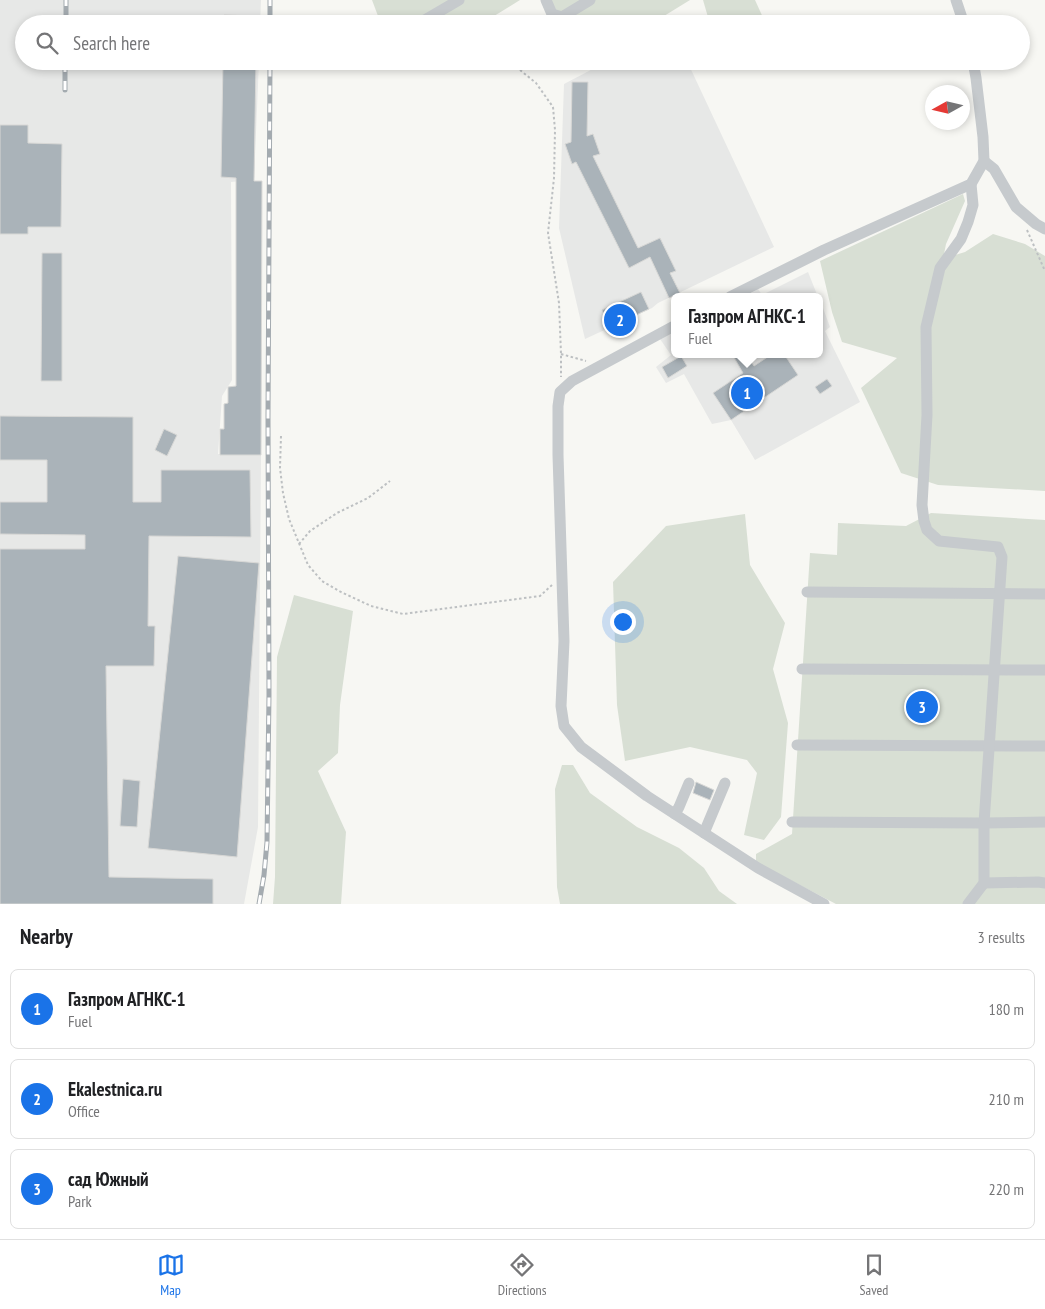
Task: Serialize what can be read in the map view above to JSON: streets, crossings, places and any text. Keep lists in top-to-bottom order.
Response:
{
  "north": "left",
  "page": {
    "search": "Search here",
    "popup": ["Газпром АГНКС-1", "Fuel"],
    "pins": ["2", "1", "3"],
    "heading": ["Nearby", "3 results"],
    "list": [
      {
        "mark": "1",
        "name": "Газпром АГНКС-1",
        "note": "Fuel",
        "value": "180 m"
      },
      {
        "mark": "2",
        "name": "Ekalestnica.ru",
        "note": "Office",
        "value": "210 m"
      },
      {
        "mark": "3",
        "name": "сад Южный",
        "note": "Park",
        "value": "220 m"
      }
    ],
    "nav": ["Map", "Directions", "Saved"]
  }
}
